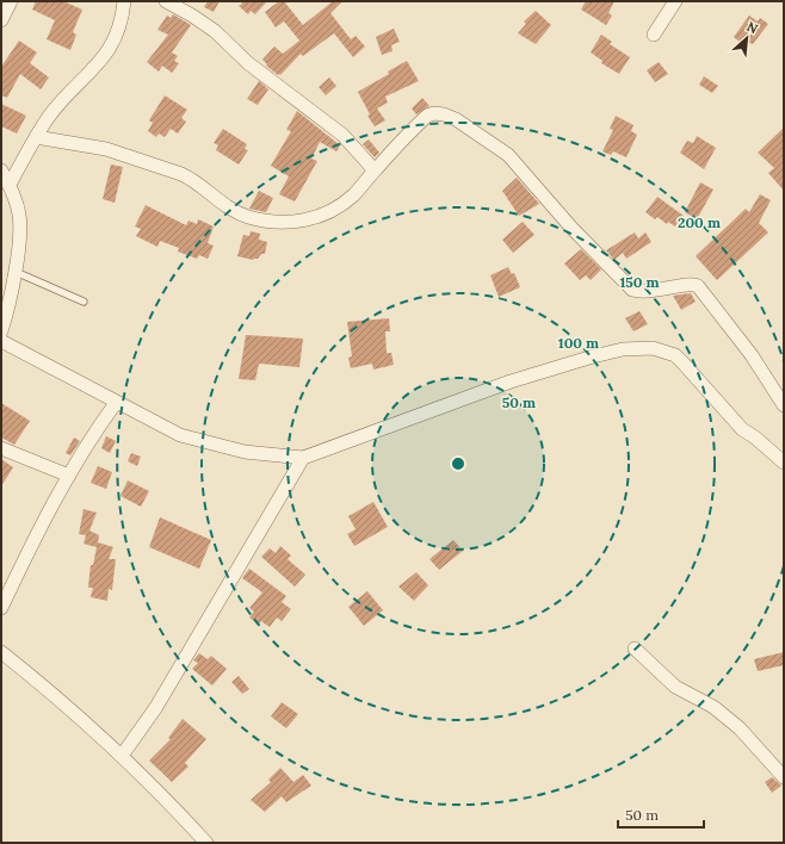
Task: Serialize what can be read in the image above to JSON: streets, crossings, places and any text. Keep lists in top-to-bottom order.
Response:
{
  "scale_bar": "50 m",
  "north": "top right",
  "rings": [
    "200 m",
    "150 m",
    "100 m",
    "50 m"
  ]
}
